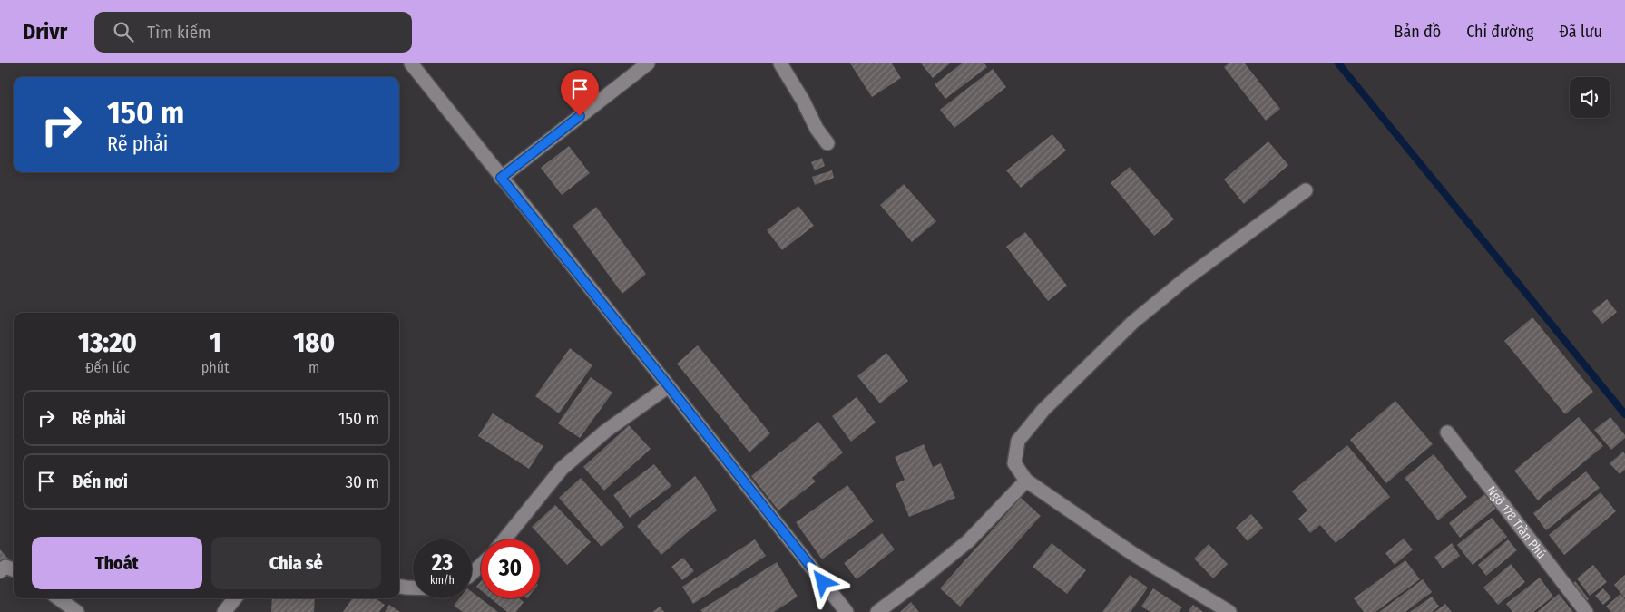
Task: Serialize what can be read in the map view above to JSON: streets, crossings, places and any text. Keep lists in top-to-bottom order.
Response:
{
  "streets": {
    "street": ["Ngõ 178 Trần Phú"]
  },
  "page": {
    "header": "Drivr",
    "search": "Tìm kiếm",
    "nav": ["Bản đồ", "Chỉ đường", "Đã lưu"],
    "turn": ["150 m", "Rẽ phải"],
    "eta": [
      "13:20",
      "Đến lúc",
      "1",
      "phút",
      "180",
      "m"
    ],
    "list": [
      {
        "name": "Rẽ phải",
        "value": "150 m"
      },
      {
        "name": "Đến nơi",
        "value": "30 m"
      }
    ],
    "buttons": ["Thoát", "Chia sẻ"],
    "speed": "23 km/h",
    "limit": "30"
  }
}
